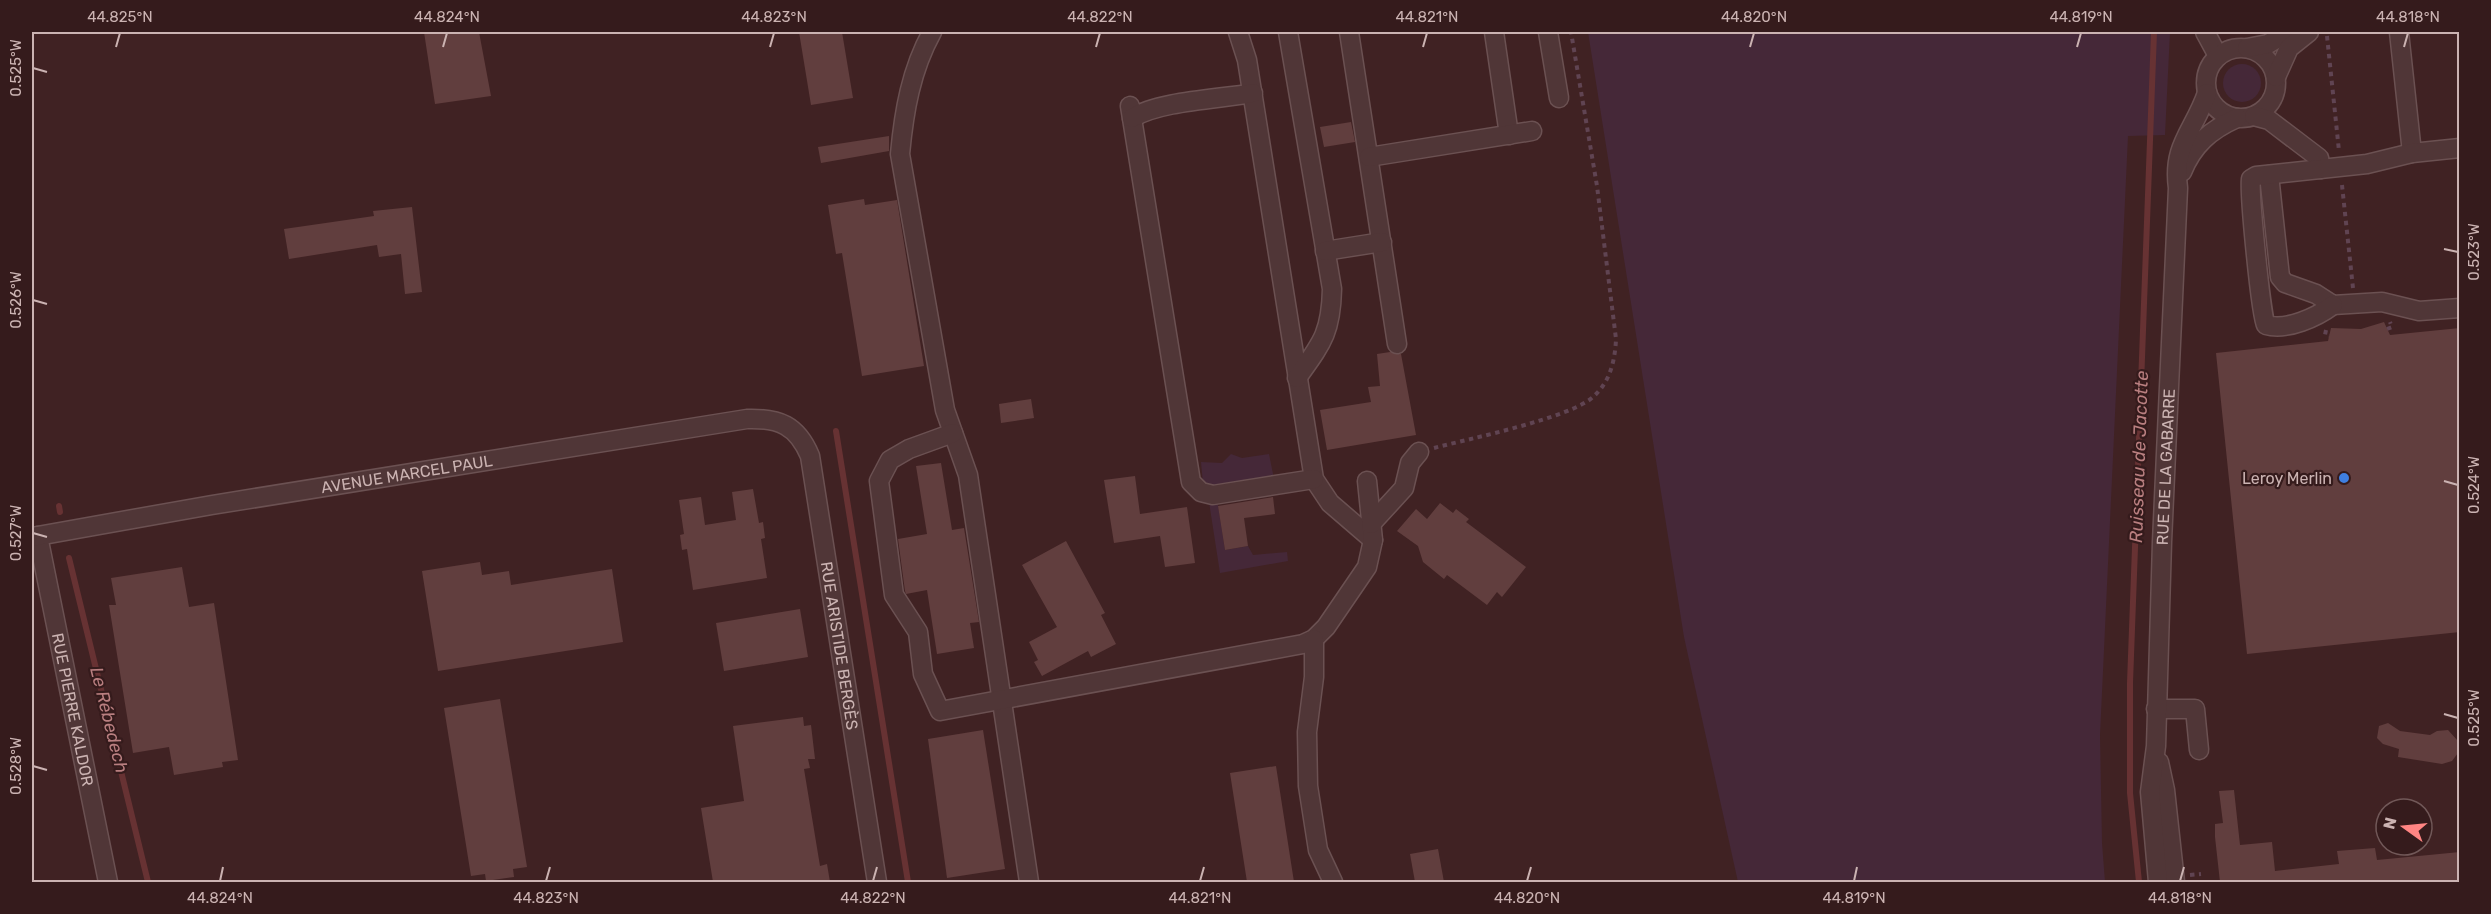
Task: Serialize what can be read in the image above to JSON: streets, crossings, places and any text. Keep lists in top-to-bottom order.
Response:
{
  "streets": {
    "street": [
      "RUE DE LA GABARRE",
      "AVENUE MARCEL PAUL",
      "RUE ARISTIDE BERGÈS",
      "RUE PIERRE KALDOR"
    ]
  },
  "crossings": [
    ["AVENUE MARCEL PAUL", "RUE ARISTIDE BERGÈS"],
    ["AVENUE MARCEL PAUL", "RUE PIERRE KALDOR"]
  ],
  "water": ["Ruisseau de Jacotte", "Le Rébedech"],
  "places": ["Leroy Merlin"],
  "north": "left",
  "coordinates": [
    "44.825°N",
    "44.824°N",
    "44.823°N",
    "44.822°N",
    "44.821°N",
    "44.820°N",
    "44.819°N",
    "44.818°N",
    "0.525°W",
    "0.523°W",
    "0.526°W",
    "0.524°W",
    "0.527°W",
    "0.528°W"
  ]
}
